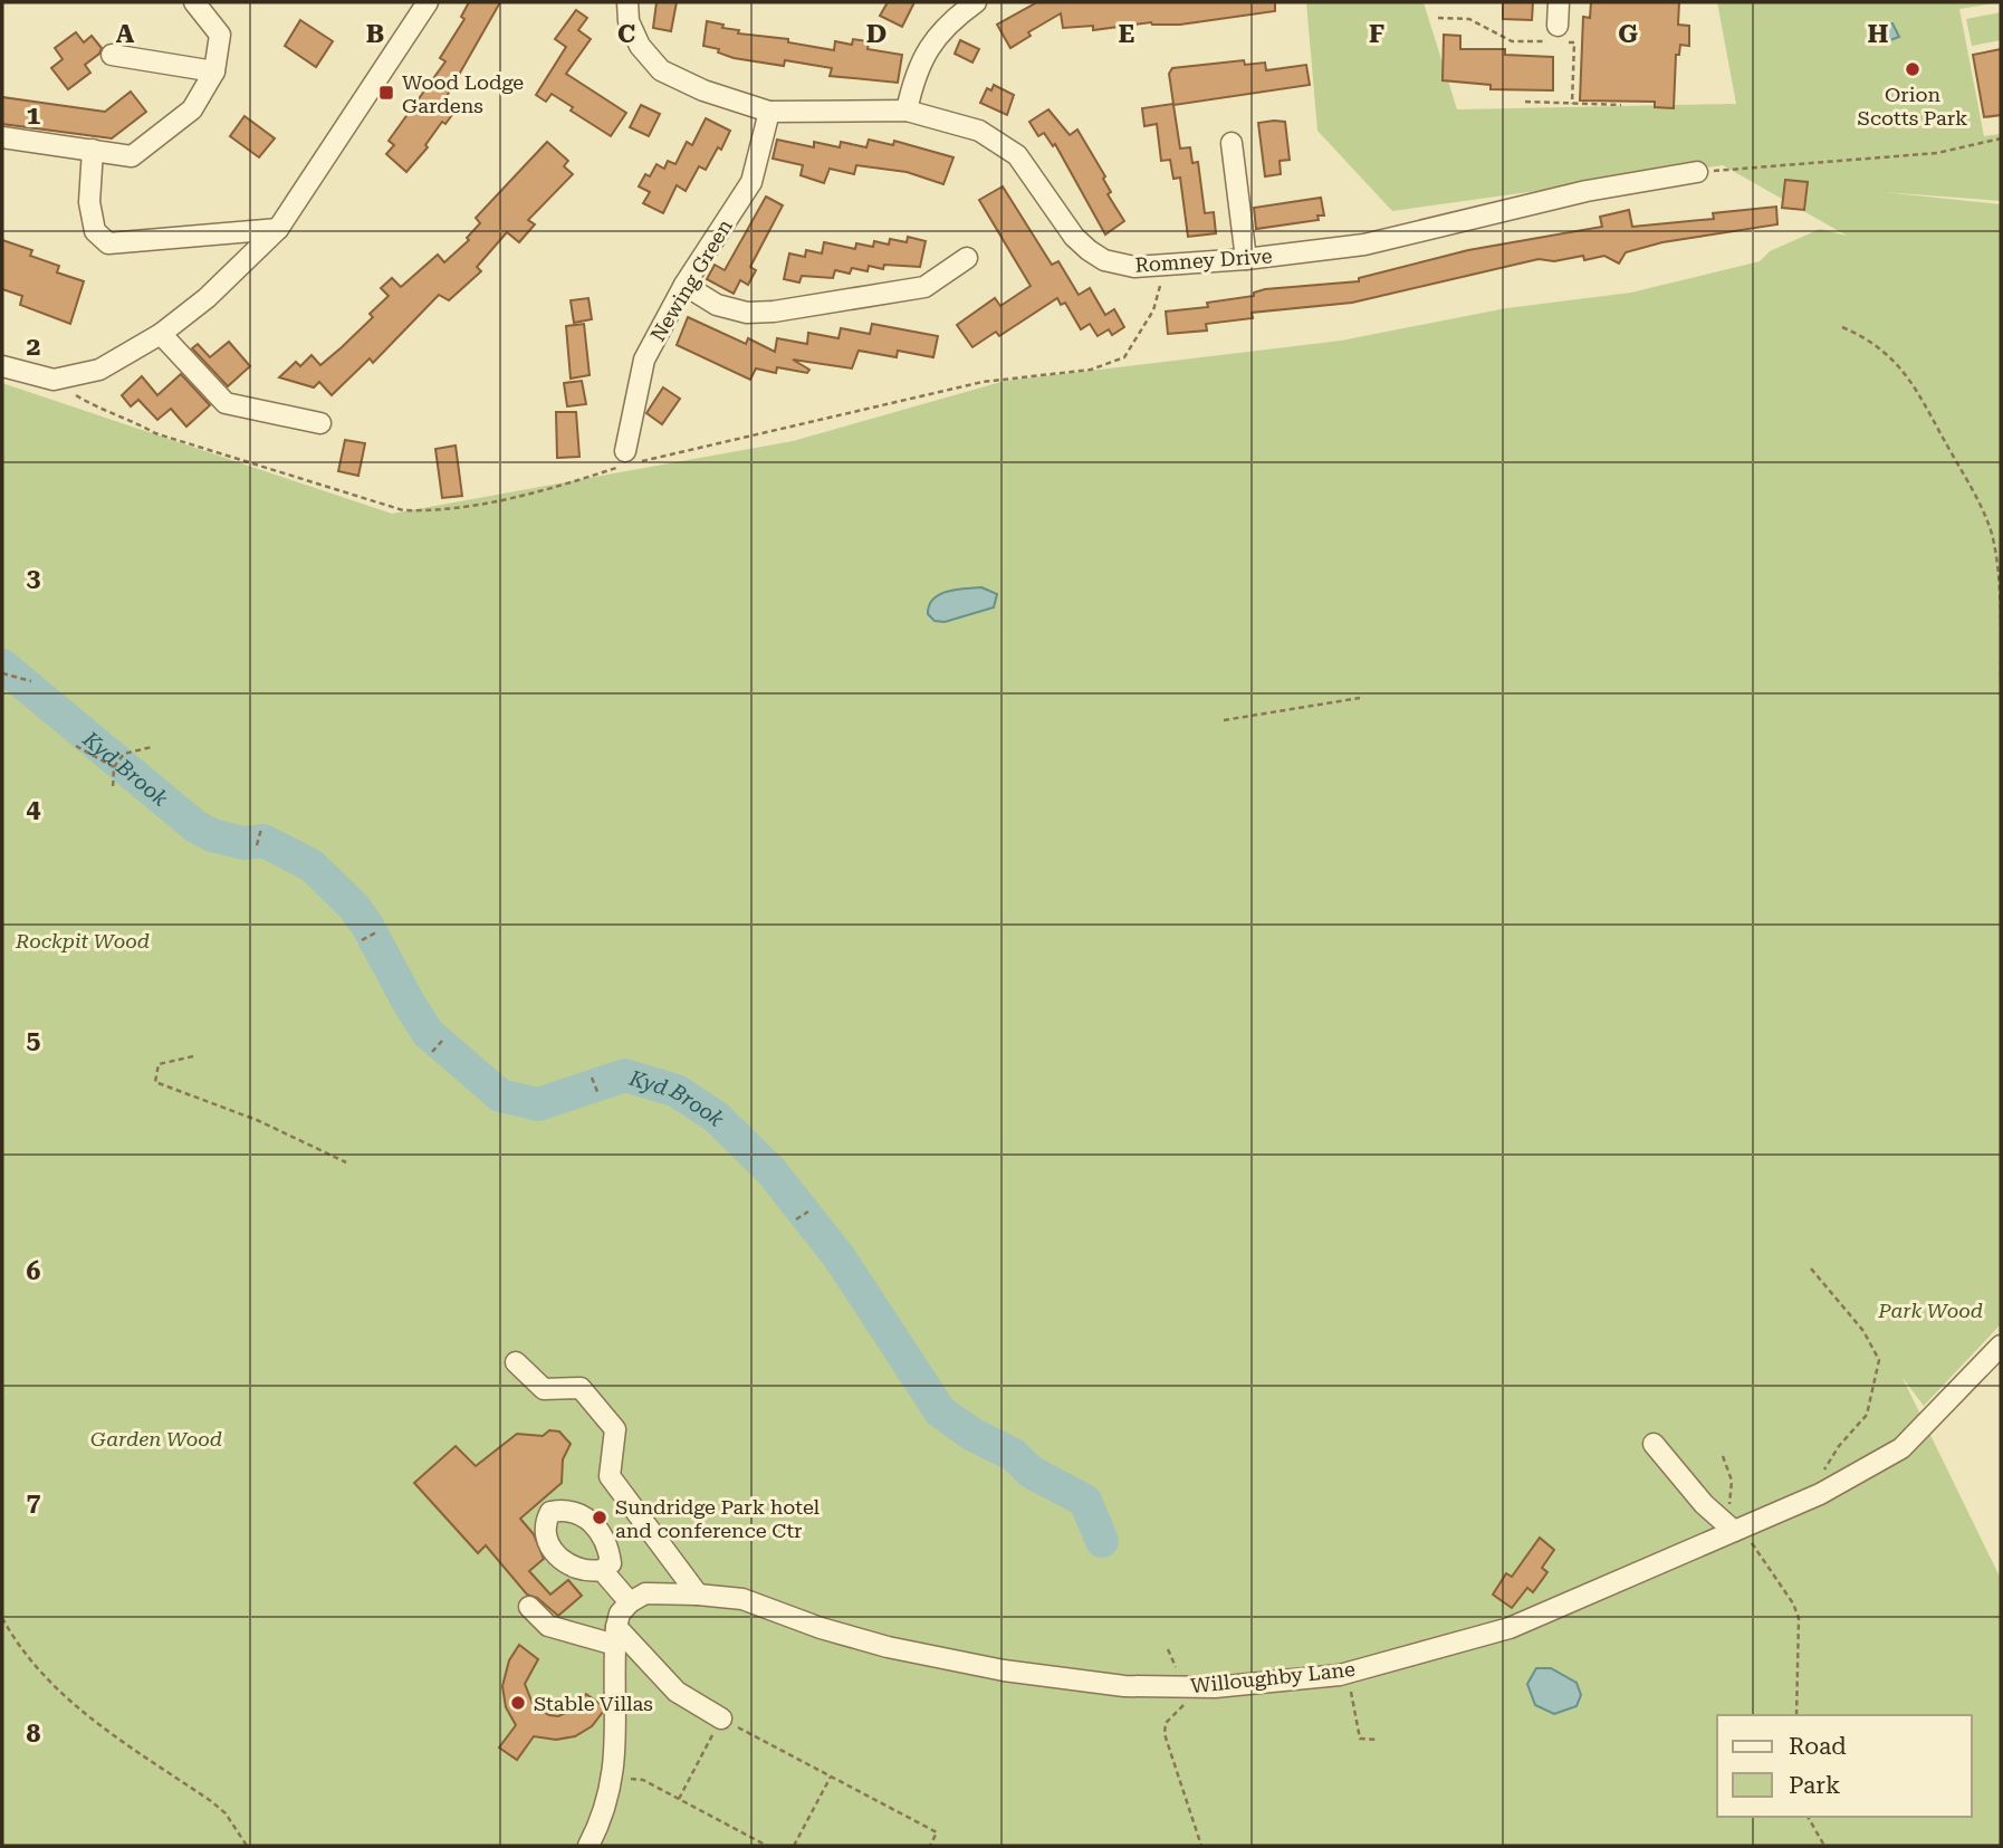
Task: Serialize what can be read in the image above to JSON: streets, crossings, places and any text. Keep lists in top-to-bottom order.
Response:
{
  "streets": {
    "street": ["Romney Drive", "Newing Green", "Willoughby Lane"]
  },
  "crossings": [
    ["Romney Drive", "Newing Green"]
  ],
  "water": ["Kyd Brook"],
  "parks": ["Rockpit Wood", "Park Wood", "Garden Wood"],
  "places": {
    "other": ["Orion Scotts Park", "Sundridge Park hotel and conference Ctr", "Stable Villas"],
    "transit": ["Wood Lodge Gardens"]
  },
  "legend": ["Road", "Park"],
  "grid": {
    "columns": [
      "A",
      "B",
      "C",
      "D",
      "E",
      "F",
      "G",
      "H"
    ],
    "rows": [
      "1",
      "2",
      "3",
      "4",
      "5",
      "6",
      "7",
      "8"
    ]
  }
}
